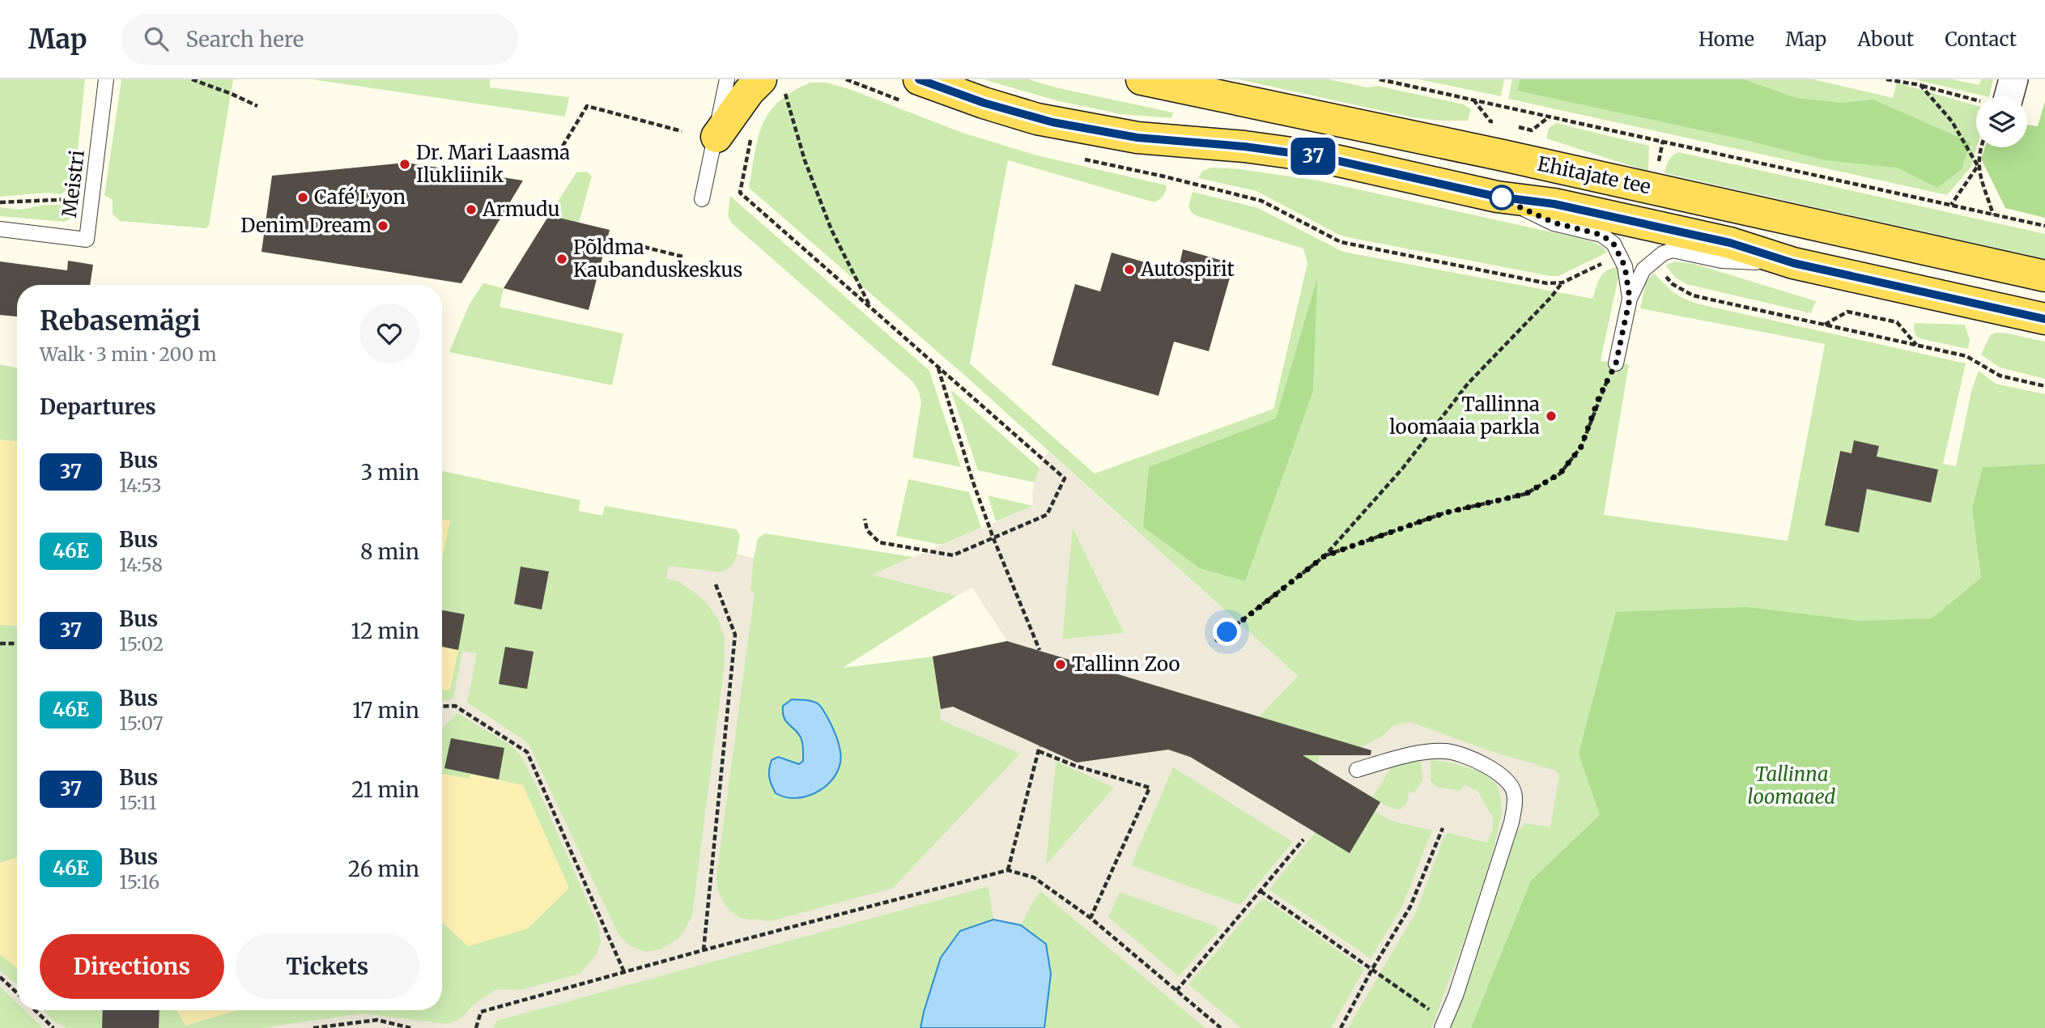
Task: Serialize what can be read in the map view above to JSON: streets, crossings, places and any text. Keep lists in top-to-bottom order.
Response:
{
  "streets": {
    "main road": ["Ehitajate tee"],
    "lane": ["Meistri"]
  },
  "parks": ["Tallinna loomaaed"],
  "places": [
    "Dr. Mari Laasma Ilukliinik",
    "Café Lyon",
    "Armudu",
    "Denim Dream",
    "Põldma Kaubanduskeskus",
    "Autospirit",
    "Tallinna loomaaia parkla",
    "Tallinn Zoo"
  ],
  "lines": ["bus line 37"],
  "page": {
    "header": "Map",
    "search": "Search here",
    "nav": [
      "Home",
      "Map",
      "About",
      "Contact"
    ],
    "on_map": "37",
    "heading": [
      ["Rebasemägi", "Walk · 3 min · 200 m"],
      "Departures"
    ],
    "list": [
      {
        "mark": "37",
        "name": "Bus",
        "note": "14:53",
        "value": "3 min"
      },
      {
        "mark": "46E",
        "name": "Bus",
        "note": "14:58",
        "value": "8 min"
      },
      {
        "mark": "37",
        "name": "Bus",
        "note": "15:02",
        "value": "12 min"
      },
      {
        "mark": "46E",
        "name": "Bus",
        "note": "15:07",
        "value": "17 min"
      },
      {
        "mark": "37",
        "name": "Bus",
        "note": "15:11",
        "value": "21 min"
      },
      {
        "mark": "46E",
        "name": "Bus",
        "note": "15:16",
        "value": "26 min"
      }
    ],
    "buttons": ["Directions", "Tickets"]
  }
}
